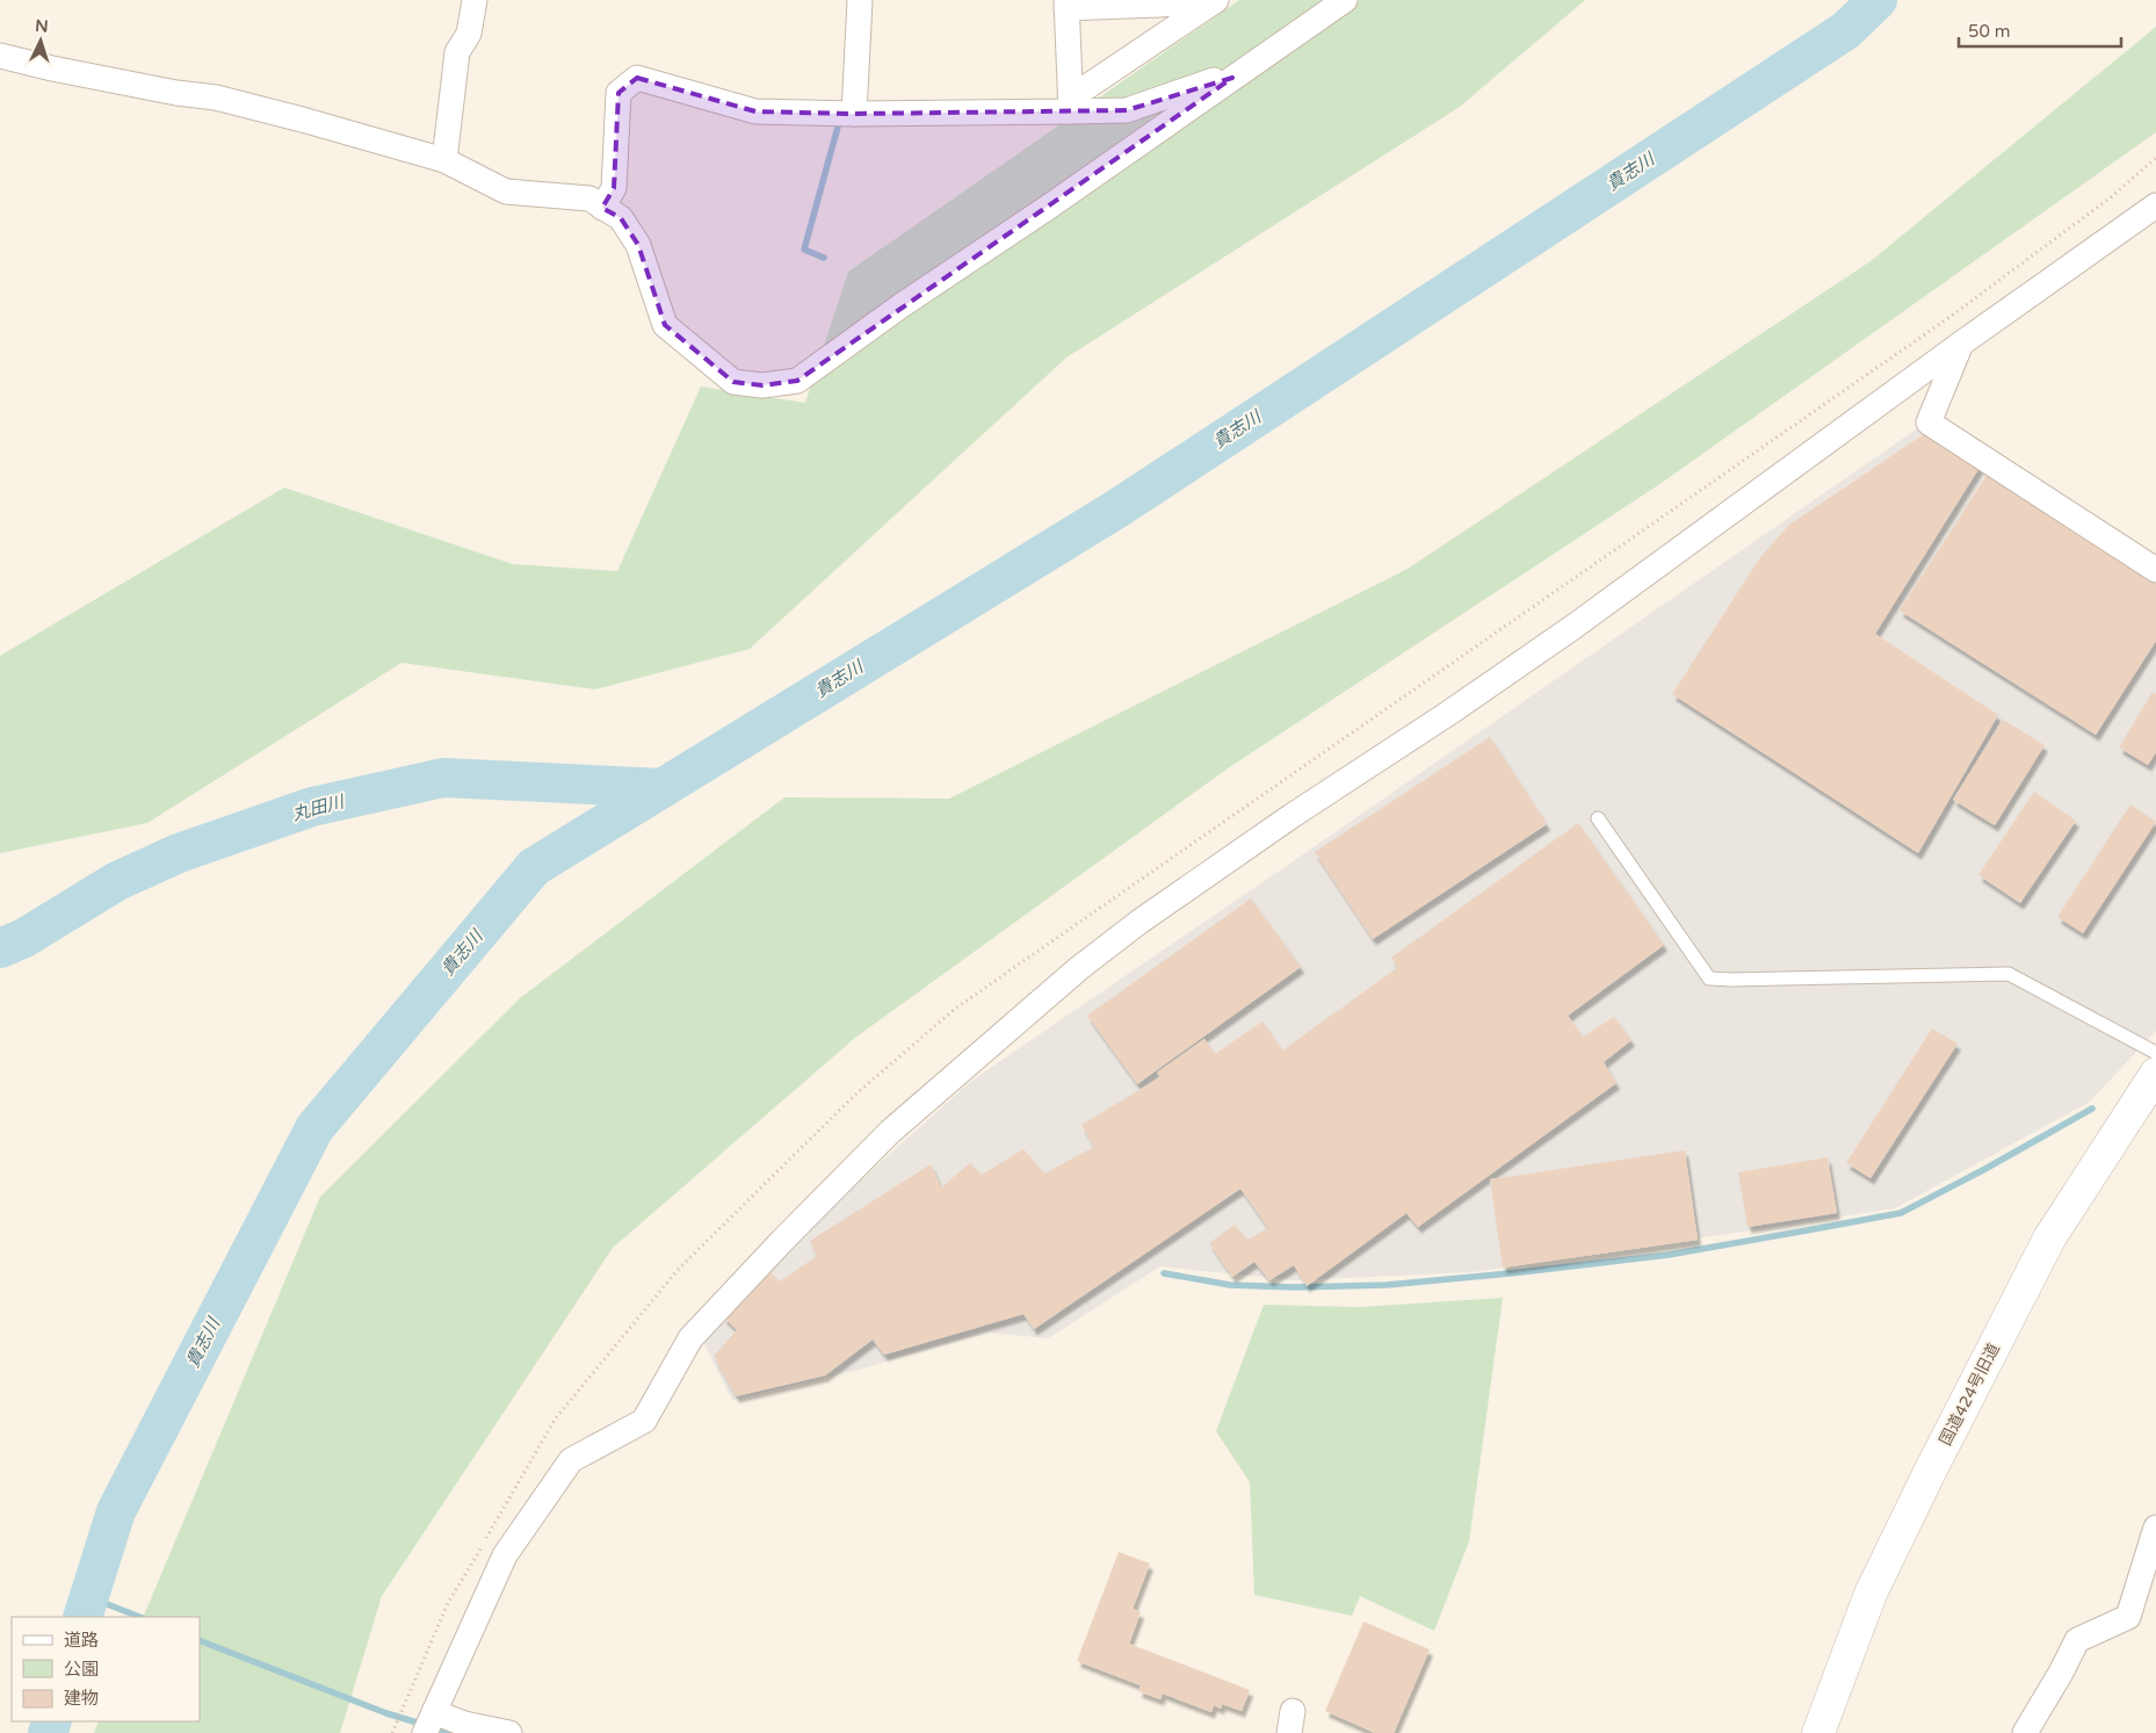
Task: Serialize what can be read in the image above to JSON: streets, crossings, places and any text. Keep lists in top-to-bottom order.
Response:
{
  "streets": {
    "street": ["国道424号旧道"]
  },
  "water": ["貴志川", "丸田川"],
  "legend": ["道路", "公園", "建物"],
  "scale_bar": "50 m",
  "north": "top"
}
